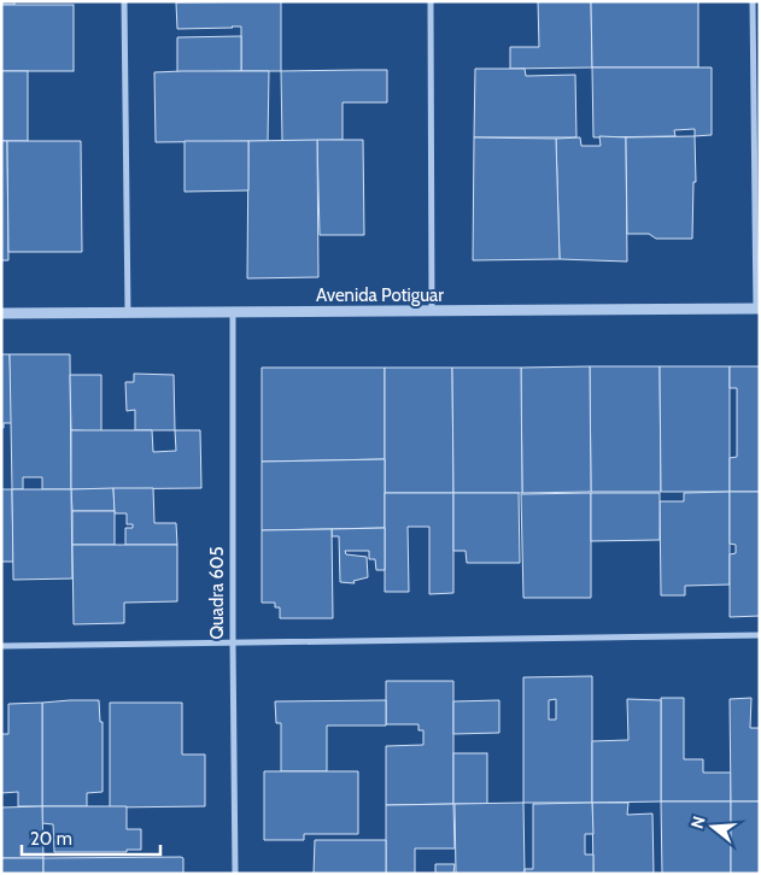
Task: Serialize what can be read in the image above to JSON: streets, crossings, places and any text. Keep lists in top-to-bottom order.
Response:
{
  "streets": {
    "street": ["Avenida Potiguar", "Quadra 605"]
  },
  "crossings": [
    ["Avenida Potiguar", "Quadra 605"]
  ],
  "scale_bar": "20 m",
  "north": "left"
}
